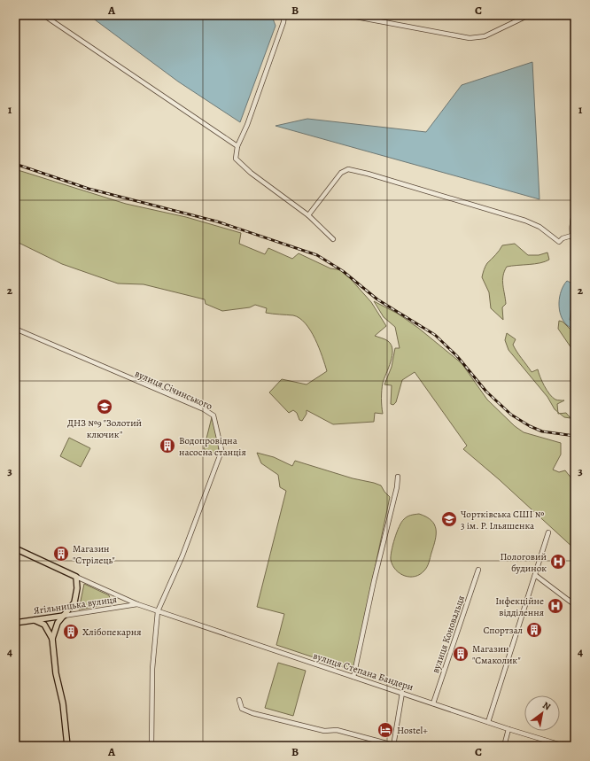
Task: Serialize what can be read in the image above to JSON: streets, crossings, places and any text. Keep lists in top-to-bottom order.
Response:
{
  "streets": {
    "main road": ["Ягільницька вулиця"],
    "street": ["вулиця Січинського", "вулиця Коновальця", "вулиця Степана Бандери"]
  },
  "crossings": [
    ["вулиця Січинського", "вулиця Степана Бандери"],
    ["Ягільницька вулиця", "вулиця Степана Бандери"],
    ["вулиця Коновальця", "вулиця Степана Бандери"]
  ],
  "places": {
    "school or university": ["ДНЗ №9 \"Золотий ключик\"", "Чортківська СШІ № 3 ім. Р. Ільяшенка"],
    "building": [
      "Водопровідна насосна станція",
      "Магазин \"Стрілець\"",
      "Спортзал",
      "Хлібопекарня",
      "Магазин \"Смаколик\""
    ],
    "hospital": ["Пологовий будинок", "Інфекційне відділення"],
    "hotel": ["Hostel+"]
  },
  "north": "top right",
  "grid": {
    "columns": ["A", "B", "C"],
    "rows": [
      "1",
      "2",
      "3",
      "4"
    ]
  }
}
